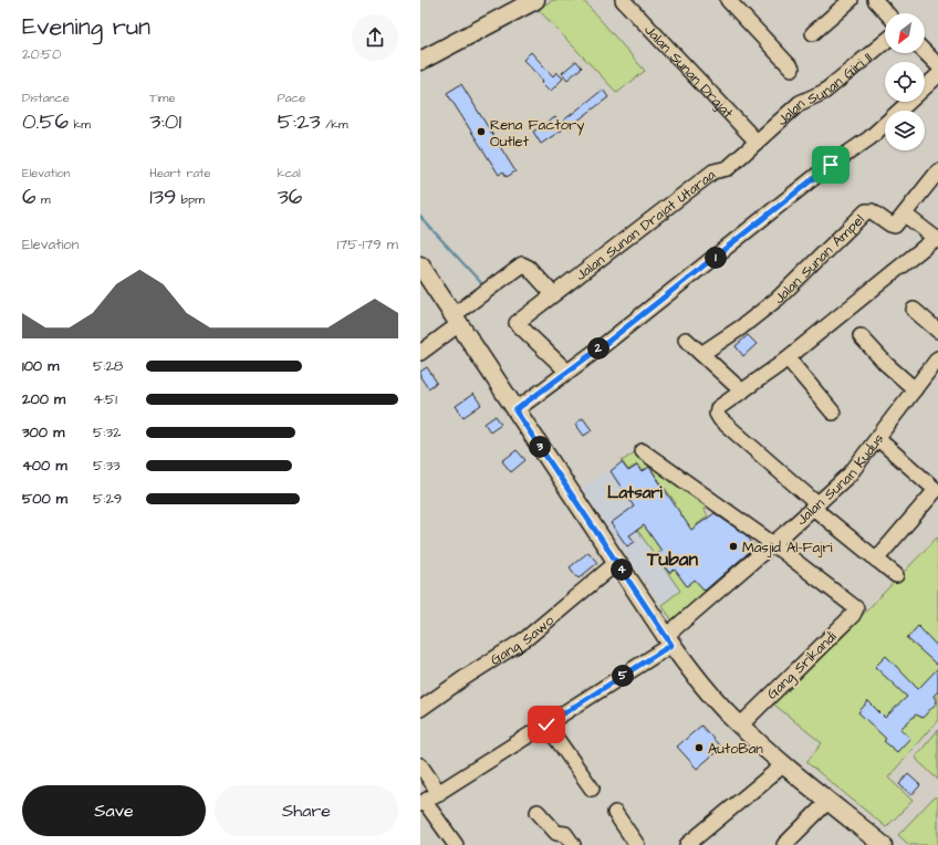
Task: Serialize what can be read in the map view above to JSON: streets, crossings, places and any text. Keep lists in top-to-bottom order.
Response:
{
  "streets": {
    "street": [
      "Jalan Sunan Drajat",
      "Jalan Sunan Giri II",
      "Jalan Sunan Drajat Utaraa",
      "Jalan Sunan Ampel",
      "Jalan Sunan Kudus",
      "Gang Sawo",
      "Gang Srikandi"
    ]
  },
  "crossings": [
    ["Jalan Sunan Drajat", "Jalan Sunan Giri II"],
    ["Jalan Sunan Drajat", "Jalan Sunan Drajat Utaraa"],
    ["Jalan Sunan Giri II", "Jalan Sunan Drajat Utaraa"],
    ["Jalan Sunan Kudus", "Gang Srikandi"]
  ],
  "districts": ["Latsari", "Tuban"],
  "places": ["Rena Factory Outlet", "Masjid Al-Fajri", "AutoBan"],
  "north": "bottom left",
  "page": {
    "heading": ["Evening run", "20:50"],
    "stats": [
      ["Distance", "0.56 km"],
      ["Time", "3:01"],
      ["Pace", "5:23 /km"],
      ["Elevation", "6 m"],
      ["Heart rate", "139 bpm"],
      ["kcal", "36"]
    ],
    "chart": ["Elevation", "175–179 m"],
    "pins": [
      "1",
      "2",
      "3",
      "4",
      "5"
    ],
    "list": [
      {
        "name": "100 m",
        "note": "5:28"
      },
      {
        "name": "200 m",
        "note": "4:51"
      },
      {
        "name": "300 m",
        "note": "5:32"
      },
      {
        "name": "400 m",
        "note": "5:33"
      },
      {
        "name": "500 m",
        "note": "5:29"
      }
    ],
    "buttons": ["Save", "Share"]
  }
}
